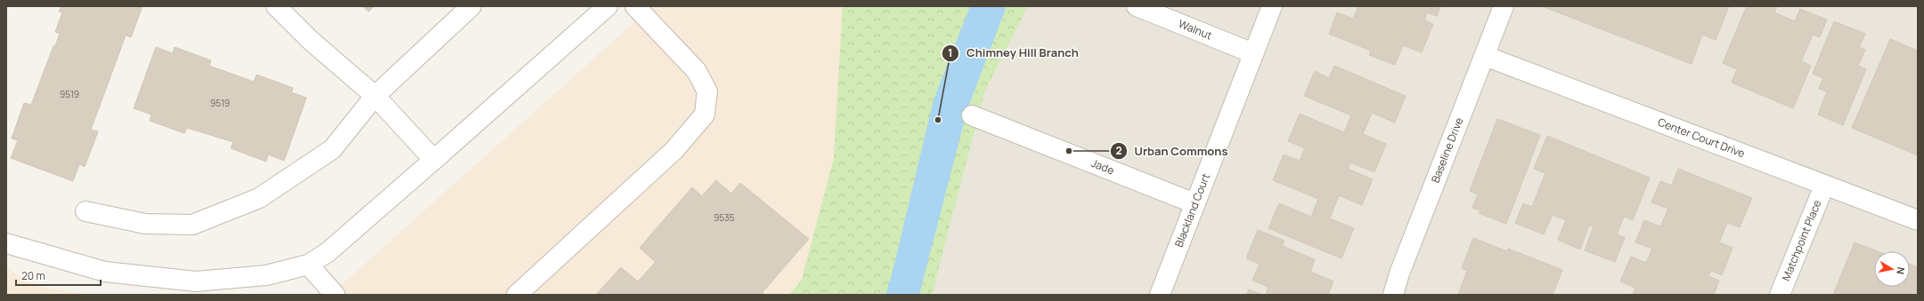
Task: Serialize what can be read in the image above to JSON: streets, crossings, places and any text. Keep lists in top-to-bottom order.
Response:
{
  "streets": {
    "street": [
      "Walnut",
      "Center Court Drive",
      "Baseline Drive",
      "Jade",
      "Blackland Court",
      "Matchpoint Place"
    ]
  },
  "crossings": [
    ["Walnut", "Blackland Court"],
    ["Center Court Drive", "Baseline Drive"],
    ["Center Court Drive", "Matchpoint Place"],
    ["Jade", "Blackland Court"]
  ],
  "places": ["Chimney Hill Branch", "Urban Commons"],
  "house_numbers": ["9519", "9519", "9535"],
  "scale_bar": "20 m",
  "north": "right"
}
